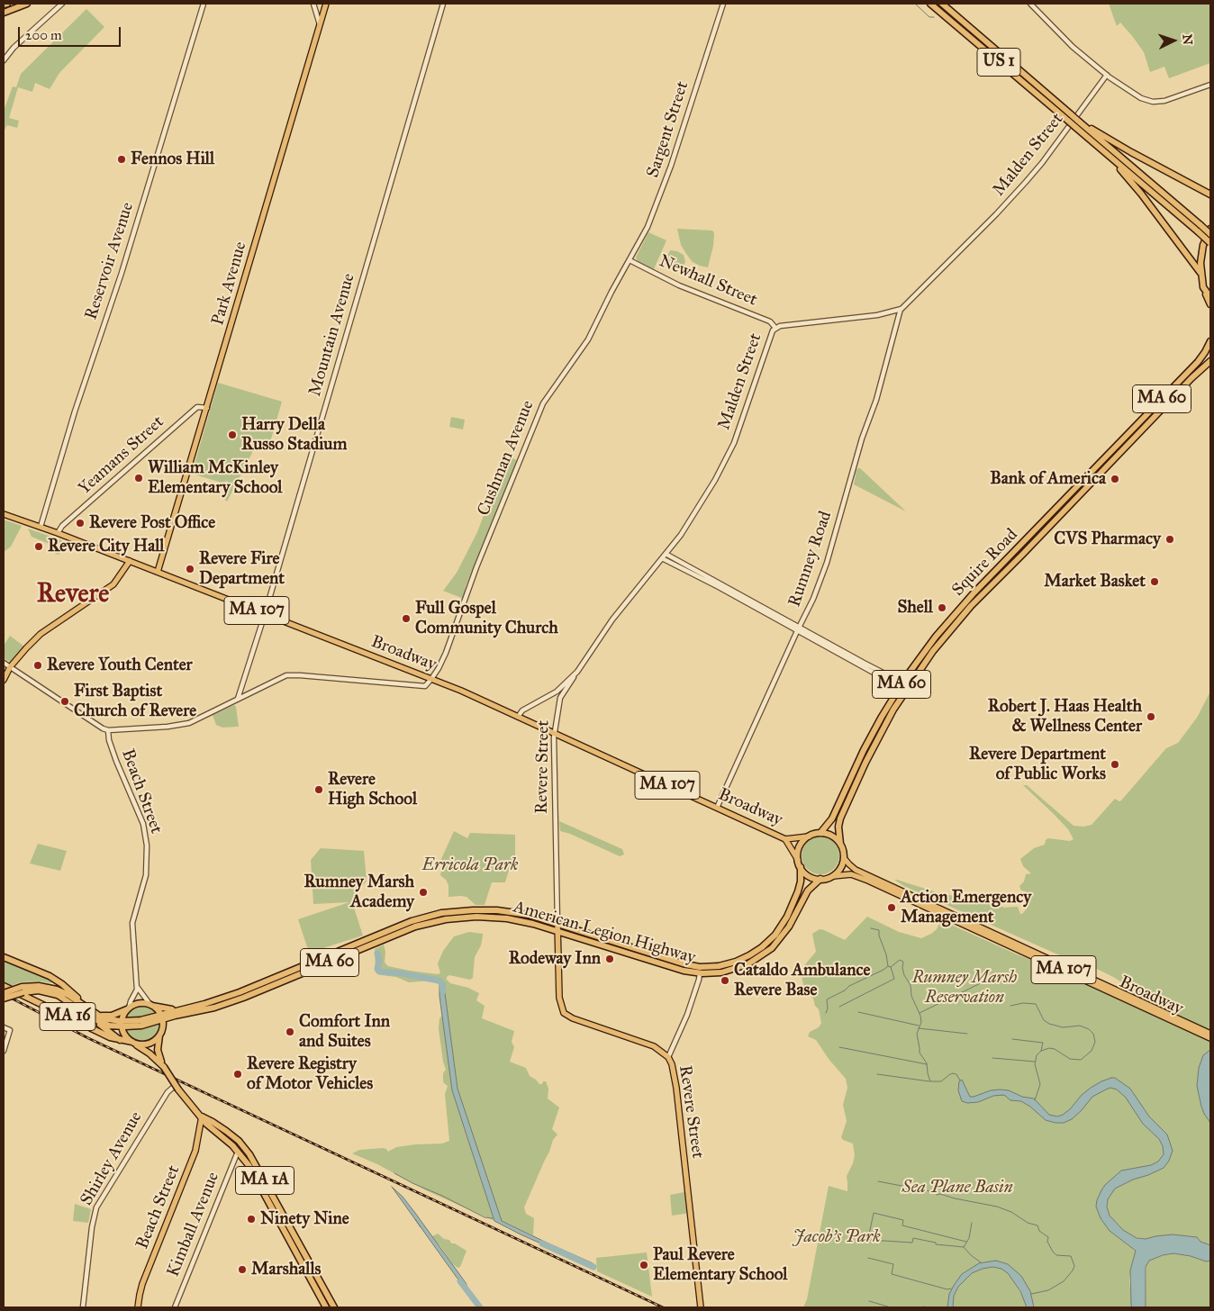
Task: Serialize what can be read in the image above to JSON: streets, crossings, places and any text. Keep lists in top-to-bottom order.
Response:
{
  "streets": {
    "highway": [
      "US 1",
      "MA 60",
      "Squire Road",
      "American Legion Highway",
      "MA 16",
      "MA 1A"
    ],
    "main road": [
      "Park Avenue",
      "MA 107",
      "Broadway",
      "Revere Street",
      "Beach Street"
    ],
    "street": [
      "Sargent Street",
      "Malden Street",
      "Reservoir Avenue",
      "Newhall Street",
      "Mountain Avenue",
      "Yeamans Street",
      "Cushman Avenue",
      "Rumney Road",
      "Shirley Avenue",
      "Kimball Avenue"
    ]
  },
  "crossings": [
    ["Sargent Street", "Newhall Street"],
    ["Sargent Street", "Cushman Avenue"],
    ["Malden Street", "Newhall Street"],
    ["Malden Street", "Rumney Road"],
    ["Malden Street", "Broadway"],
    ["Malden Street", "Revere Street"],
    ["Reservoir Avenue", "Broadway"],
    ["Newhall Street", "Cushman Avenue"],
    ["Park Avenue", "Yeamans Street"],
    ["Park Avenue", "Broadway"],
    ["Mountain Avenue", "Broadway"],
    ["MA 60", "Squire Road"],
    ["MA 60", "Broadway"],
    ["MA 60", "American Legion Highway"],
    ["MA 60", "MA 16"],
    ["Yeamans Street", "Broadway"],
    ["Cushman Avenue", "Broadway"],
    ["Rumney Road", "Broadway"],
    ["Squire Road", "Broadway"],
    ["Squire Road", "American Legion Highway"],
    ["Broadway", "Revere Street"],
    ["Broadway", "American Legion Highway"],
    ["Revere Street", "American Legion Highway"],
    ["Beach Street", "MA 1A"],
    ["American Legion Highway", "MA 1A"],
    ["Shirley Avenue", "MA 1A"],
    ["MA 1A", "Kimball Avenue"]
  ],
  "districts": ["Revere"],
  "parks": [
    "Erricola Park",
    "Rumney Marsh Reservation",
    "Sea Plane Basin",
    "Jacob's Park"
  ],
  "places": [
    "Fennos Hill",
    "Harry Della Russo Stadium",
    "William McKinley Elementary School",
    "Bank of America",
    "Revere Post Office",
    "CVS Pharmacy",
    "Revere City Hall",
    "Revere Fire Department",
    "Market Basket",
    "Shell",
    "Full Gospel Community Church",
    "Revere Youth Center",
    "First Baptist Church of Revere",
    "Robert J. Haas Health & Wellness Center",
    "Revere Department of Public Works",
    "Revere High School",
    "Rumney Marsh Academy",
    "Action Emergency Management",
    "Rodeway Inn",
    "Cataldo Ambulance Revere Base",
    "Comfort Inn and Suites",
    "Revere Registry of Motor Vehicles",
    "Ninety Nine",
    "Paul Revere Elementary School",
    "Marshalls"
  ],
  "scale_bar": "200 m",
  "north": "right"
}
